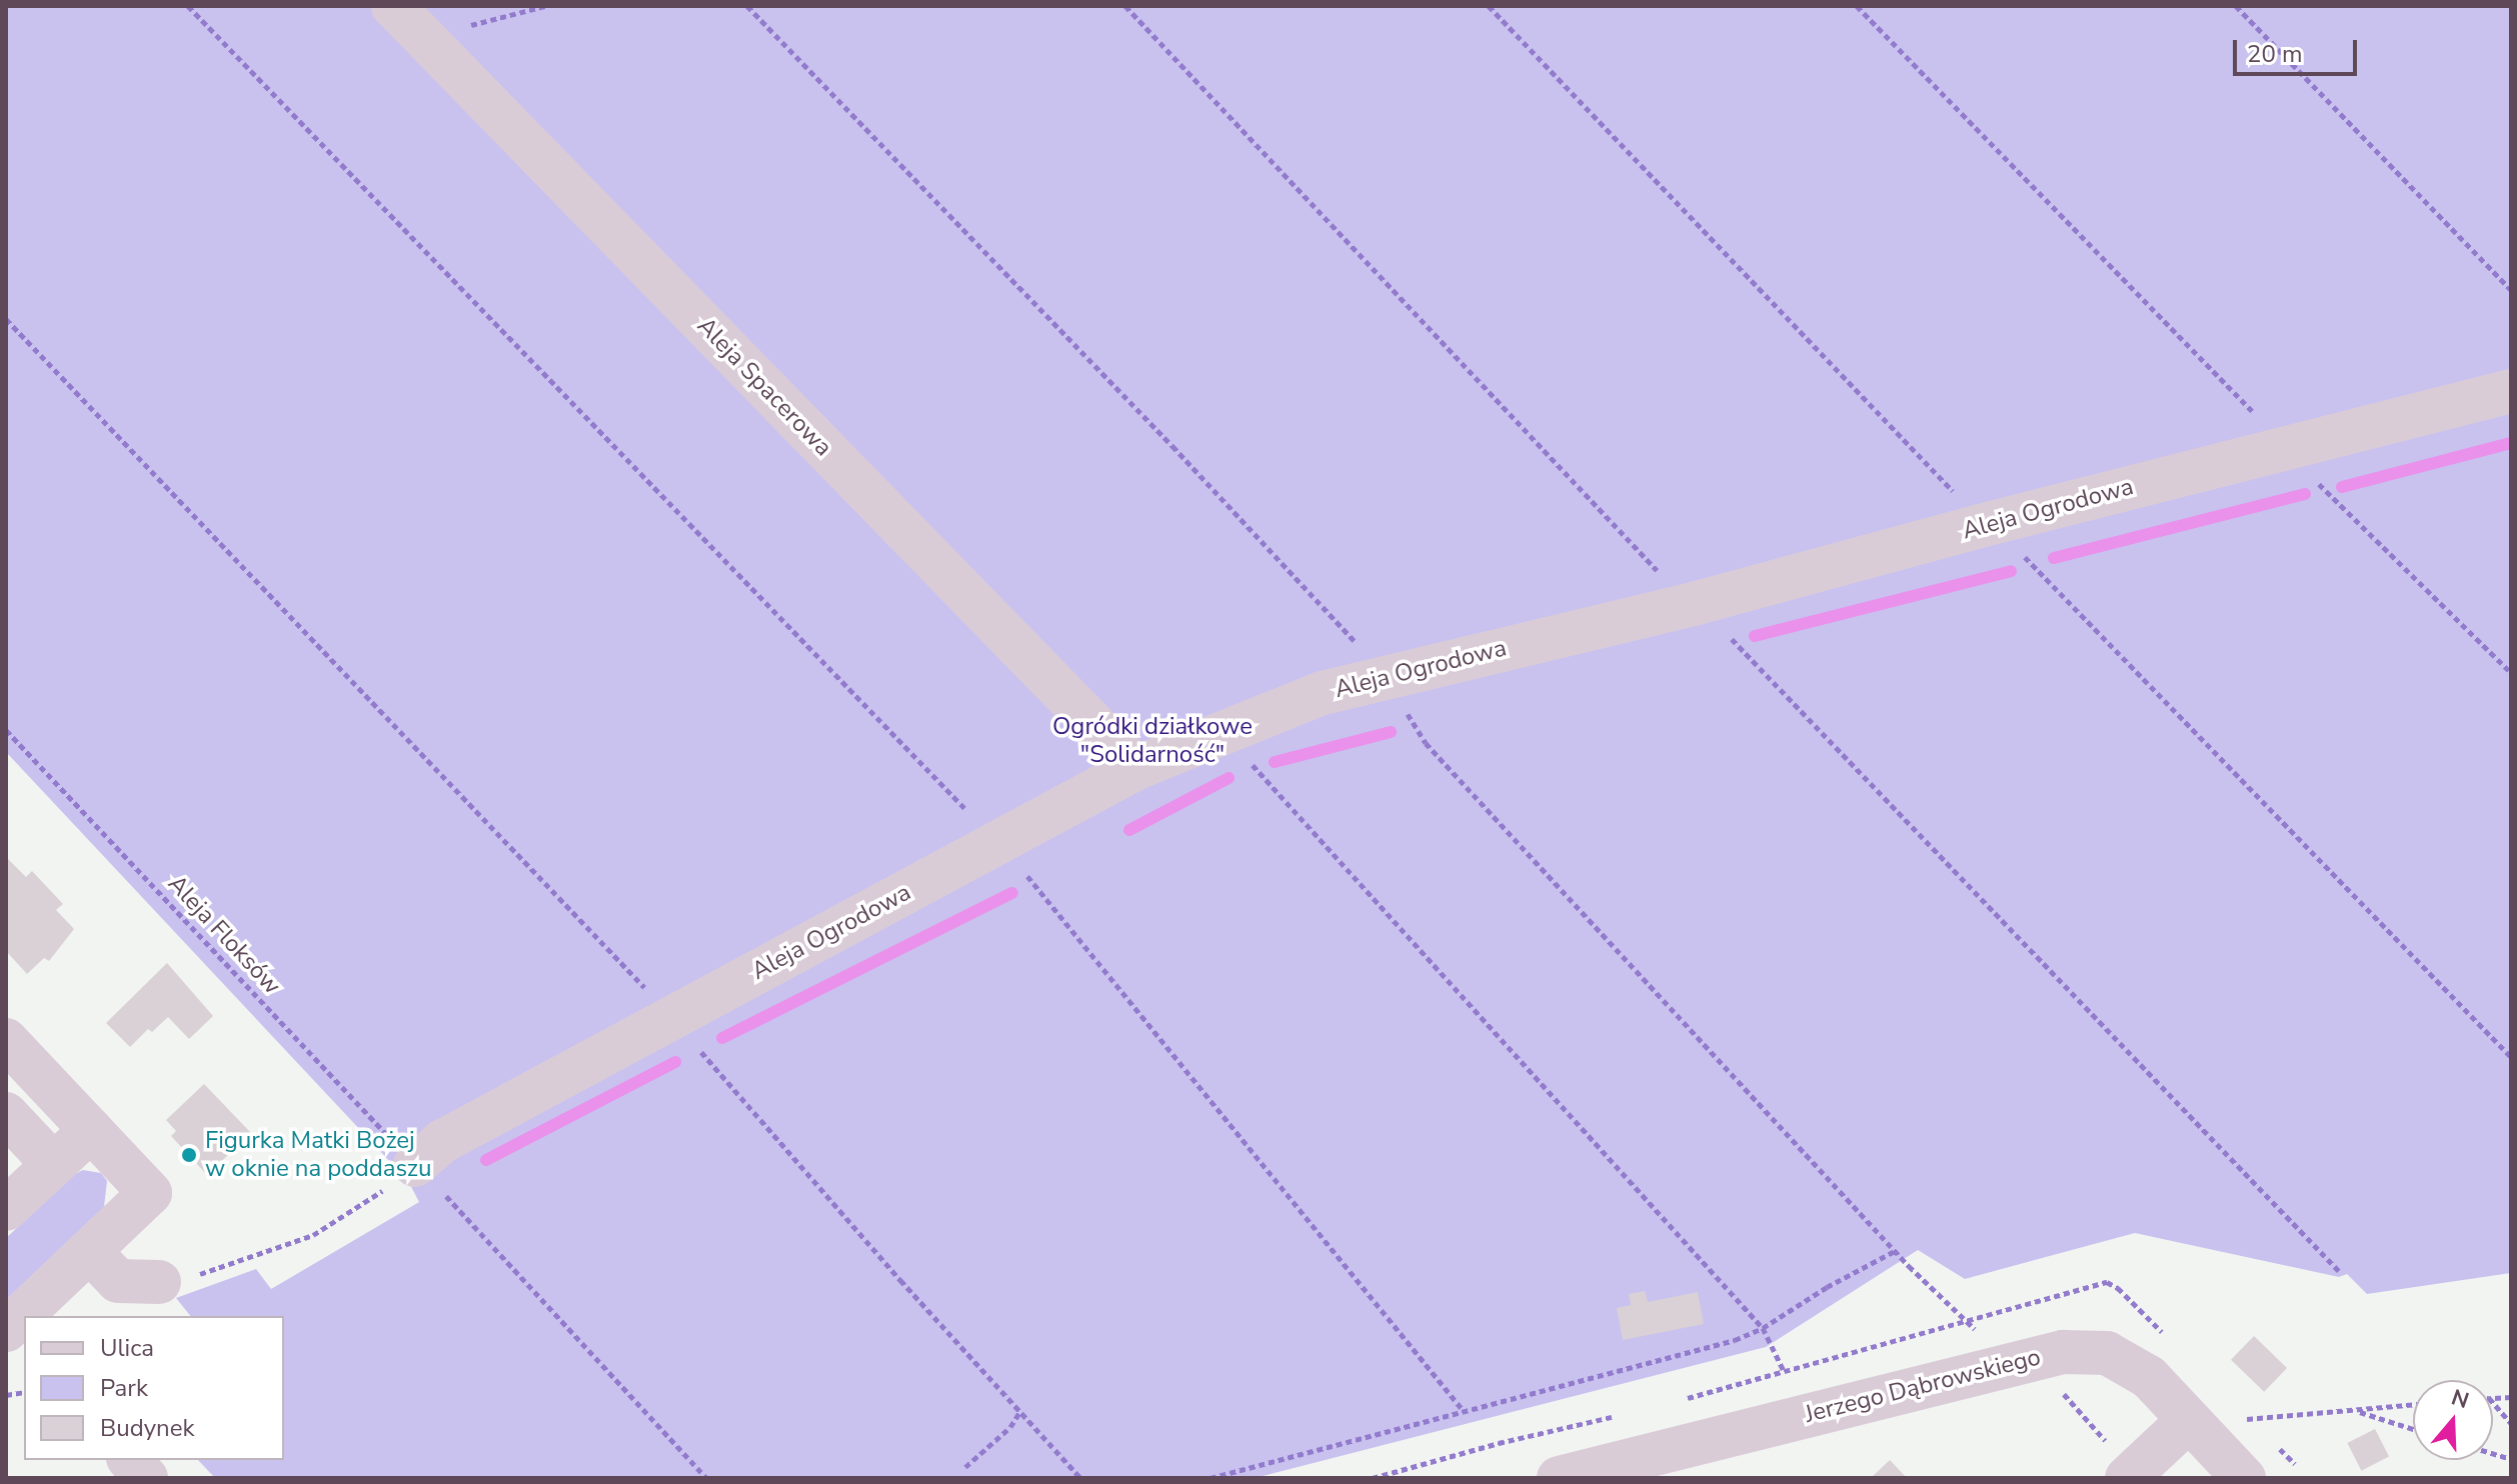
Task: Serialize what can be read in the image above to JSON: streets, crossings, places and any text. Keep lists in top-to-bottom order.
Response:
{
  "streets": {
    "street": ["Aleja Spacerowa", "Aleja Ogrodowa", "Jerzego Dąbrowskiego"],
    "path": ["Aleja Floksów"]
  },
  "crossings": [
    ["Aleja Spacerowa", "Aleja Ogrodowa"],
    ["Aleja Ogrodowa", "Aleja Floksów"]
  ],
  "parks": ["Ogródki działkowe \"Solidarność\""],
  "places": ["Figurka Matki Bożej w oknie na poddaszu"],
  "legend": ["Ulica", "Park", "Budynek"],
  "scale_bar": "20 m",
  "north": "top"
}
